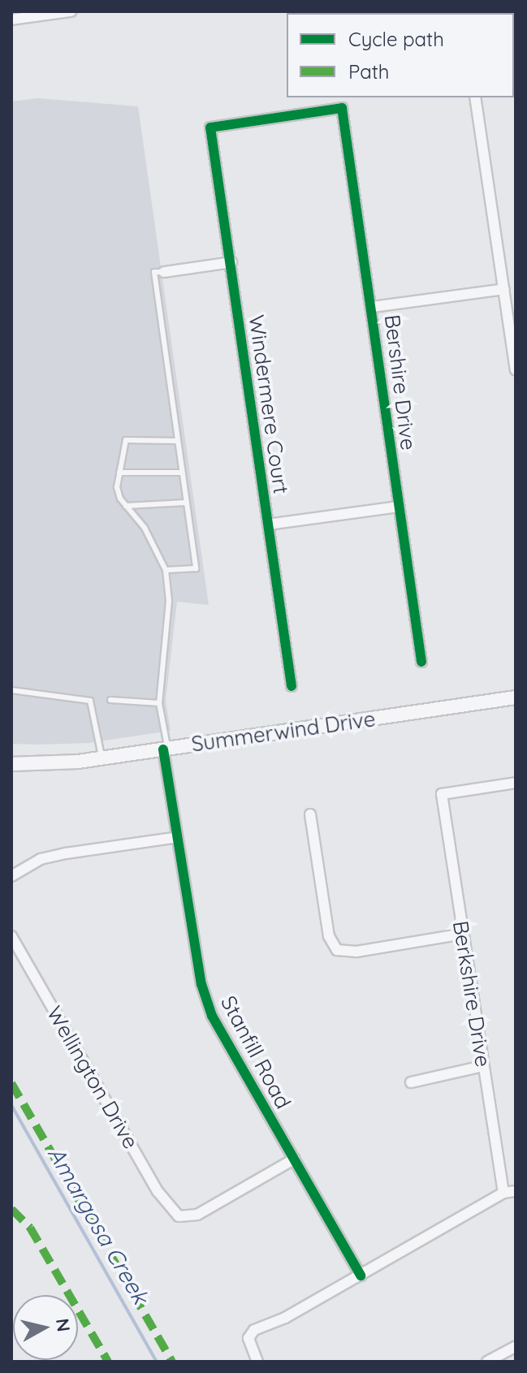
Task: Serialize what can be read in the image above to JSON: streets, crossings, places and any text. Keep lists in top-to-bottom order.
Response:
{
  "streets": {
    "street": [
      "Bershire Drive",
      "Windermere Court",
      "Summerwind Drive",
      "Berkshire Drive",
      "Stanfill Road",
      "Wellington Drive"
    ]
  },
  "crossings": [
    ["Bershire Drive", "Windermere Court"],
    ["Summerwind Drive", "Stanfill Road"],
    ["Stanfill Road", "Wellington Drive"]
  ],
  "water": ["Amargosa Creek"],
  "legend": ["Cycle path", "Path"],
  "north": "right"
}
